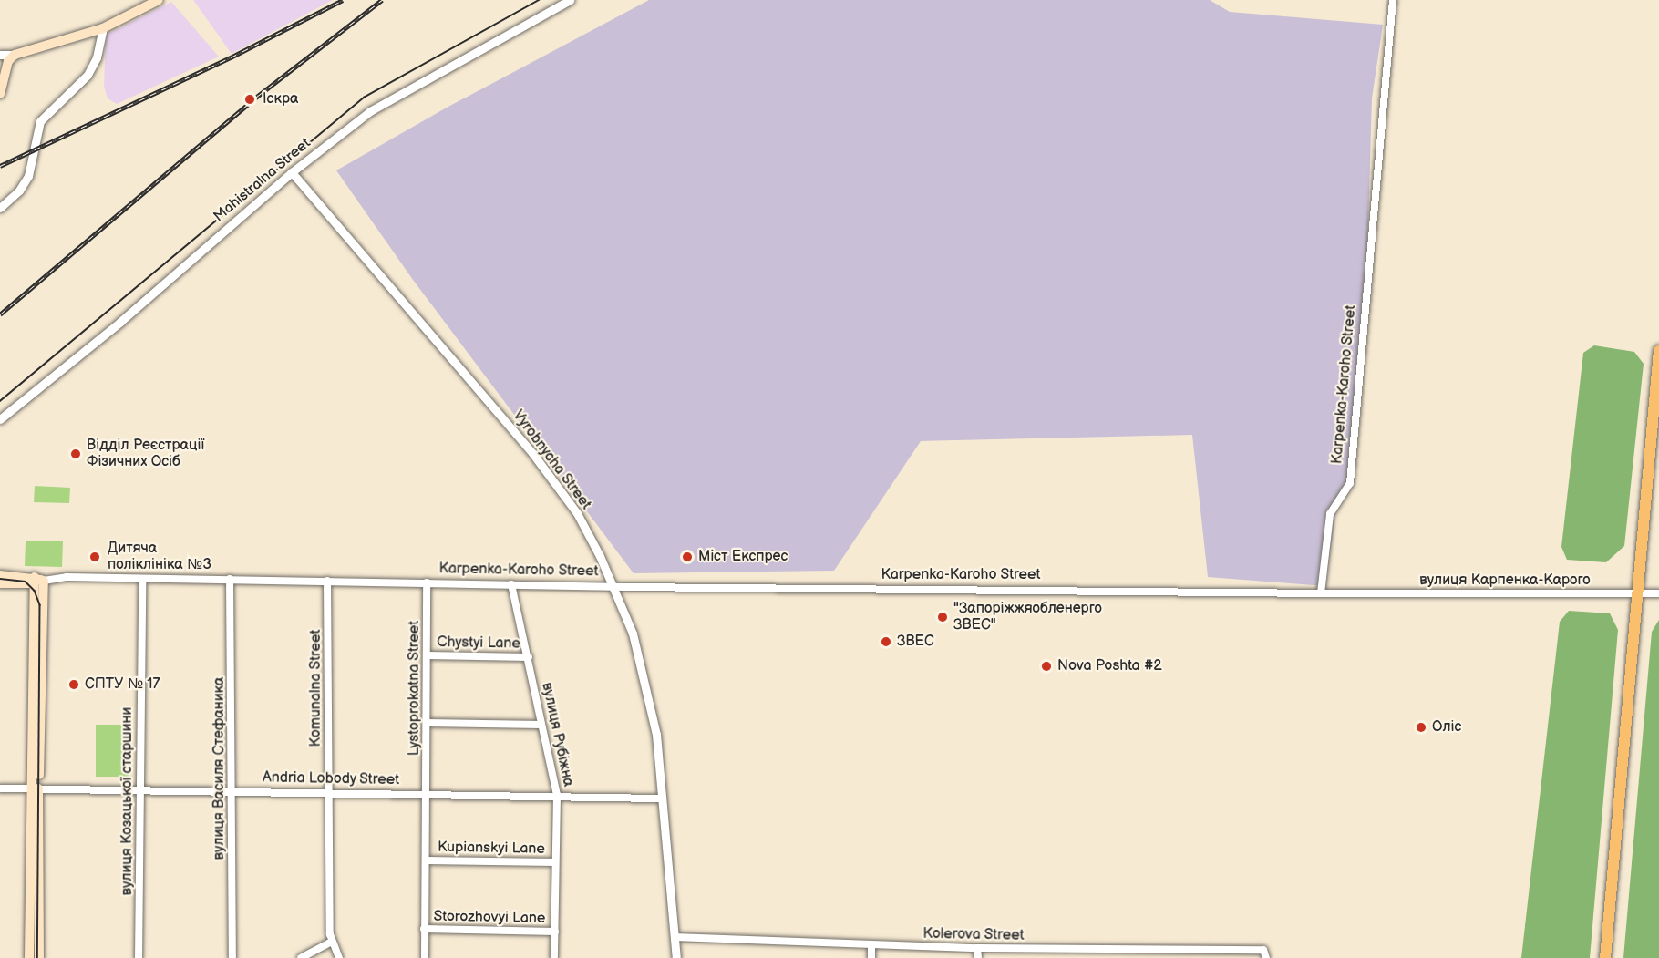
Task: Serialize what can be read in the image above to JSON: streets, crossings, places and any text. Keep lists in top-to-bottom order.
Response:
{
  "streets": {
    "main road": ["Karpenka-Karoho Street"],
    "street": [
      "Mahistralna Street",
      "Vyrobnycha Street",
      "вулиця Карпенка-Карого",
      "Chystyi Lane",
      "Komunalna Street",
      "Lystoprokatna Street",
      "вулиця Рубіжна",
      "вулиця Василя Стефаника",
      "Andria Lobody Street",
      "вулиця Козацької старшини",
      "Kupianskyi Lane",
      "Storozhovyi Lane",
      "Kolerova Street"
    ]
  },
  "crossings": [
    ["Mahistralna Street", "Vyrobnycha Street"],
    ["Karpenka-Karoho Street", "Vyrobnycha Street"],
    ["Karpenka-Karoho Street", "вулиця Карпенка-Карого"],
    ["Karpenka-Karoho Street", "Komunalna Street"],
    ["Karpenka-Karoho Street", "Lystoprokatna Street"],
    ["Karpenka-Karoho Street", "вулиця Рубіжна"],
    ["Karpenka-Karoho Street", "вулиця Василя Стефаника"],
    ["Karpenka-Karoho Street", "вулиця Козацької старшини"],
    ["Vyrobnycha Street", "Andria Lobody Street"],
    ["Vyrobnycha Street", "Kolerova Street"],
    ["Chystyi Lane", "Lystoprokatna Street"],
    ["Chystyi Lane", "вулиця Рубіжна"],
    ["Komunalna Street", "Andria Lobody Street"],
    ["Lystoprokatna Street", "Andria Lobody Street"],
    ["Lystoprokatna Street", "Kupianskyi Lane"],
    ["Lystoprokatna Street", "Storozhovyi Lane"],
    ["вулиця Рубіжна", "Andria Lobody Street"],
    ["вулиця Рубіжна", "Kupianskyi Lane"],
    ["вулиця Рубіжна", "Storozhovyi Lane"],
    ["вулиця Василя Стефаника", "Andria Lobody Street"],
    ["Andria Lobody Street", "вулиця Козацької старшини"]
  ],
  "places": [
    "Іскра",
    "Відділ Реєстрації Фізичних Осіб",
    "Дитяча поліклініка №3",
    "Мiст Експрес",
    "\"Запоріжжяобленерго ЗВЕС\"",
    "ЗВЕС",
    "Nova Poshta #2",
    "СПТУ № 17",
    "Оліс"
  ]
}
